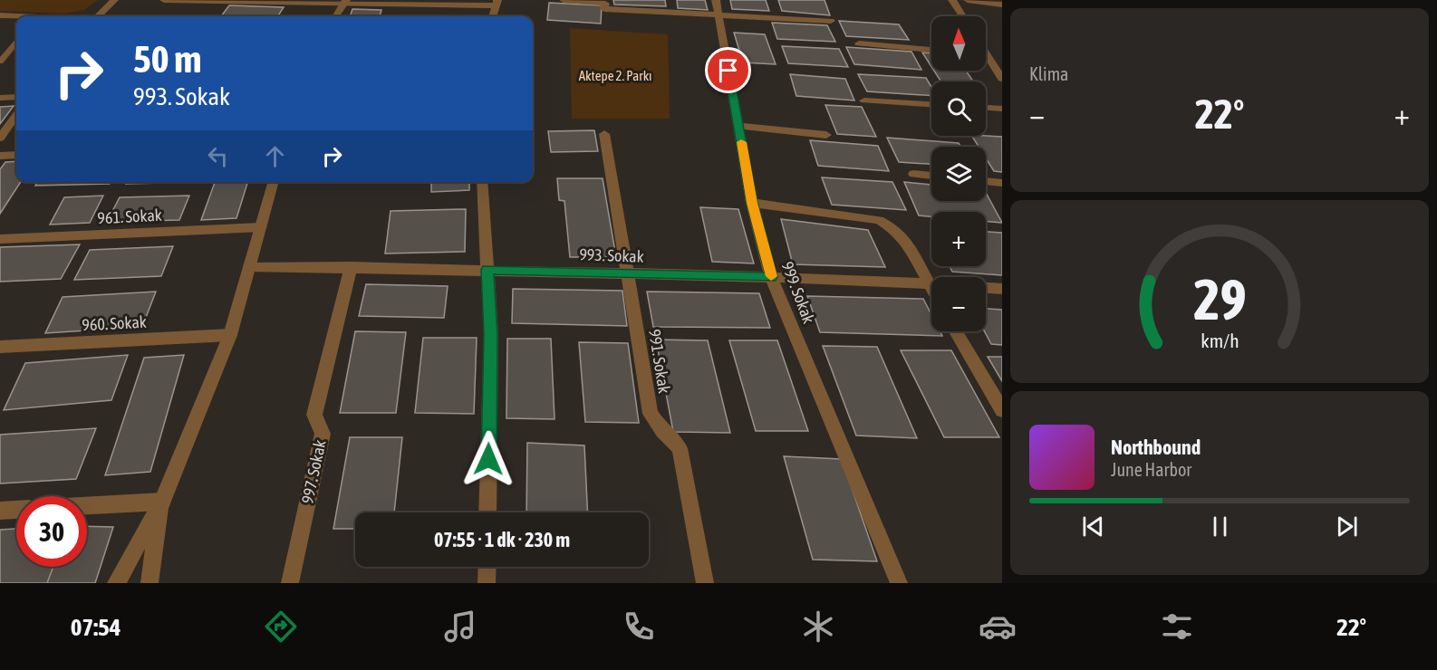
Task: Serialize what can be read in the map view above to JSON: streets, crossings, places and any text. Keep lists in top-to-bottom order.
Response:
{
  "streets": {
    "street": [
      "961. Sokak",
      "993. Sokak",
      "999. Sokak",
      "960. Sokak",
      "991. Sokak",
      "997. Sokak"
    ]
  },
  "crossings": [
    ["993. Sokak", "999. Sokak"],
    ["993. Sokak", "991. Sokak"],
    ["993. Sokak", "997. Sokak"]
  ],
  "parks": ["Aktepe 2. Parkı"],
  "north": "top",
  "page": {
    "tile": "Klima",
    "map_buttons": ["+", "−"],
    "turn": ["50 m", "993. Sokak"],
    "heat": ["−", "22°", "+"],
    "song": ["Northbound", "June Harbor"],
    "limit": "30",
    "trip": "07:55 · 1 dk · 230 m",
    "tabs": ["07:54", "22°"],
    "gauge": ["29", "km/h"]
  }
}
